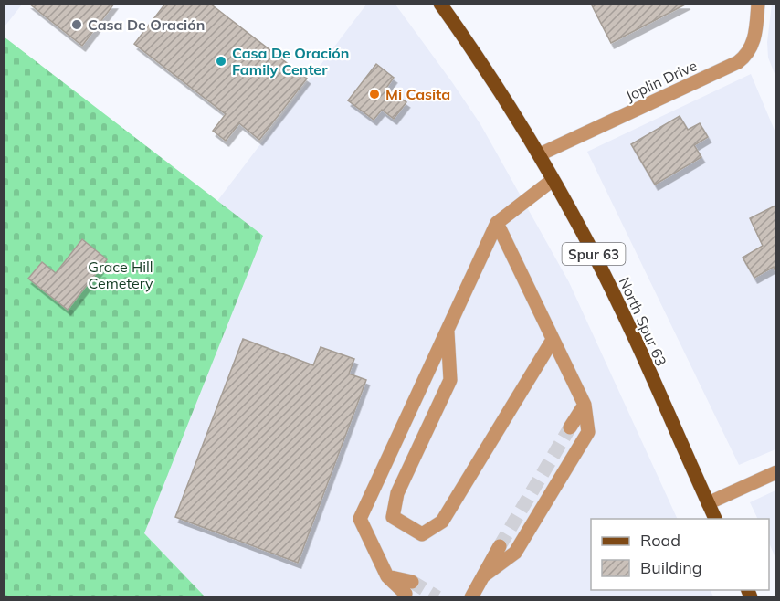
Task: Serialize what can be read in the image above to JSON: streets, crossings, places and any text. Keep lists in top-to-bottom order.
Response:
{
  "streets": {
    "main road": ["Spur 63", "North Spur 63"],
    "street": ["Joplin Drive"]
  },
  "crossings": [
    ["Joplin Drive", "North Spur 63"]
  ],
  "parks": ["Grace Hill Cemetery"],
  "places": ["Casa De Oración", "Casa De Oración Family Center", "Mi Casita"],
  "legend": ["Road", "Building"]
}
